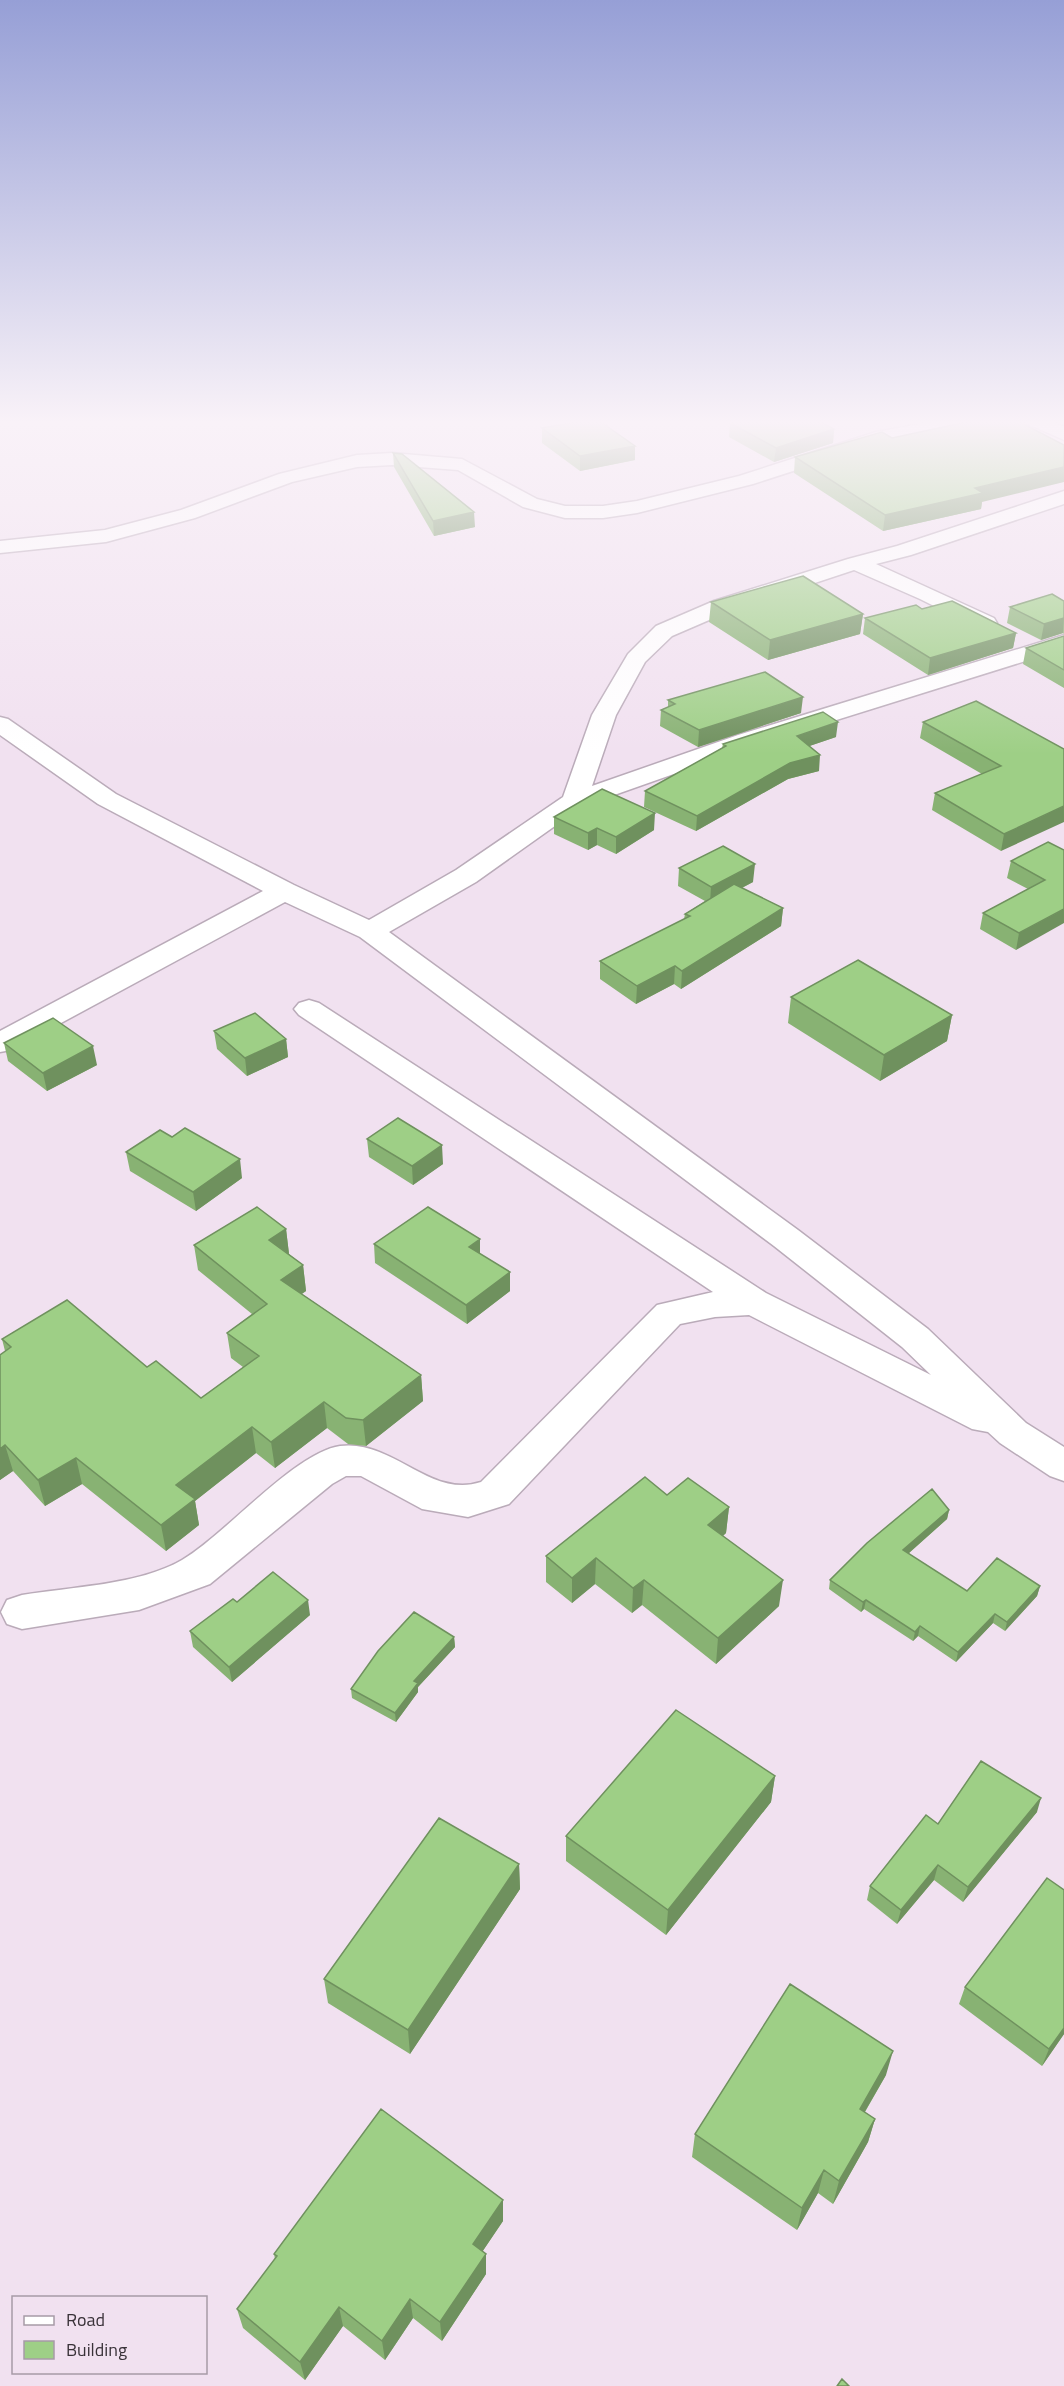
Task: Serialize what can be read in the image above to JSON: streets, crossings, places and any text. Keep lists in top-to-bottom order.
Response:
{
  "legend": ["Road", "Building"]
}
